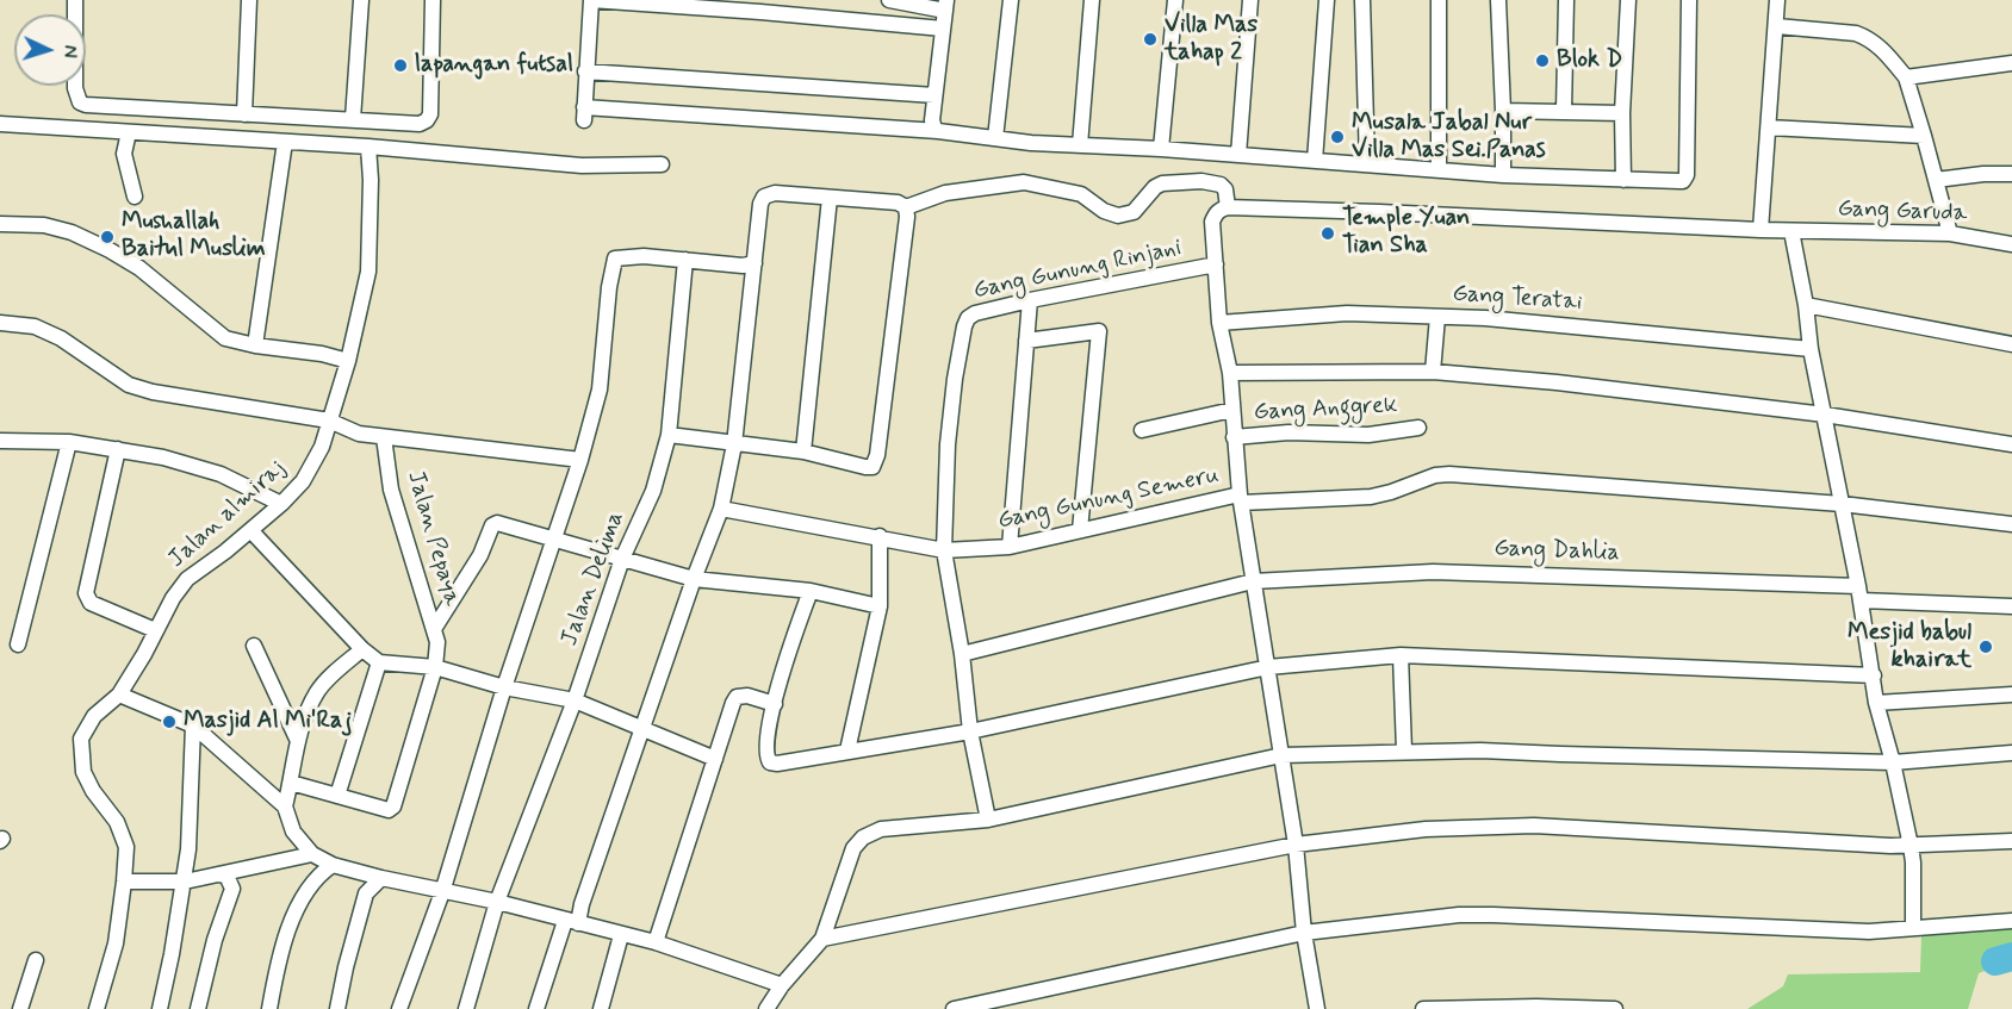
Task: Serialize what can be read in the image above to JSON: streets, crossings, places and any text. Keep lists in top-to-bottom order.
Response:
{
  "streets": {
    "street": [
      "Gang Garuda",
      "Gang Gunung Rinjani",
      "Gang Teratai",
      "Gang Anggrek",
      "Gang Gunung Semeru",
      "Jalan almiraj",
      "Jalan Pepaya",
      "Gang Dahlia",
      "Jalan Delima"
    ]
  },
  "crossings": [
    ["Gang Gunung Rinjani", "Gang Gunung Semeru"],
    ["Gang Gunung Rinjani", "Gang Dahlia"]
  ],
  "places": [
    "Villa Mas tahap 2",
    "Blok D",
    "lapangan futsal",
    "Musala Jabal Nur Villa Mas Sei.Panas",
    "Temple Yuan Tian Sha",
    "Mushallah Baitul Muslim",
    "Mesjid babul khairat",
    "Masjid Al Mi'Raj"
  ],
  "north": "right"
}
